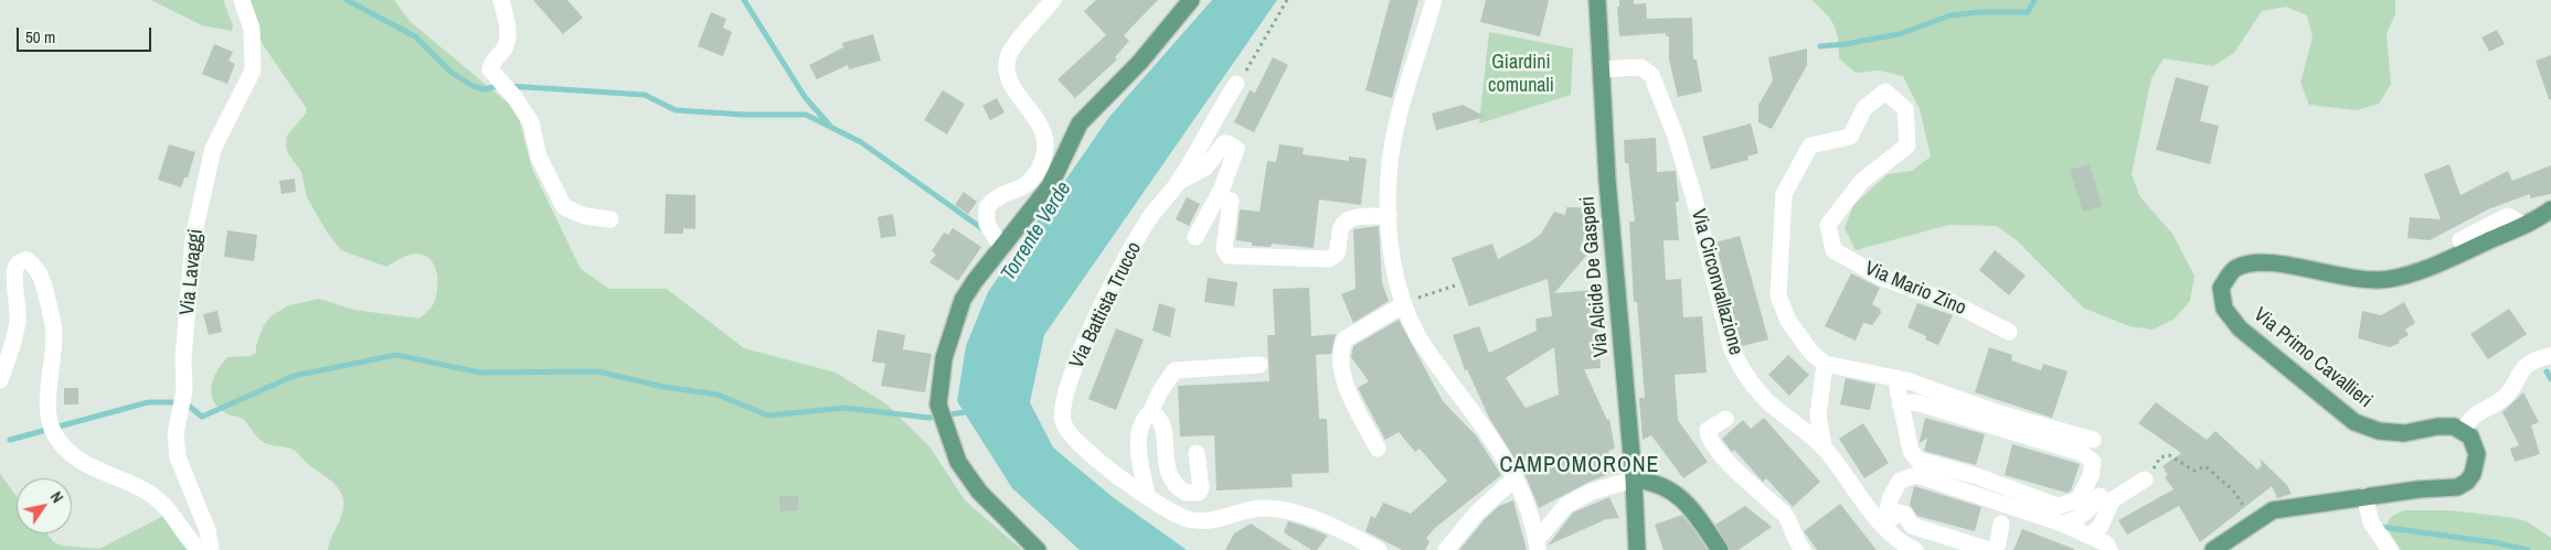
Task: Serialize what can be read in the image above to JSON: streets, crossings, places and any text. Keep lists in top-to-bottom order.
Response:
{
  "streets": {
    "main road": ["Via Alcide De Gasperi", "Via Primo Cavallieri"],
    "street": [
      "Via Lavaggi",
      "Via Circonvallazione",
      "Via Mario Zino",
      "Via Battista Trucco"
    ]
  },
  "crossings": [
    ["Via Alcide De Gasperi", "Via Circonvallazione"]
  ],
  "districts": ["CAMPOMORONE"],
  "water": ["Torrente Verde"],
  "parks": ["Giardini comunali"],
  "scale_bar": "50 m",
  "north": "top right"
}
